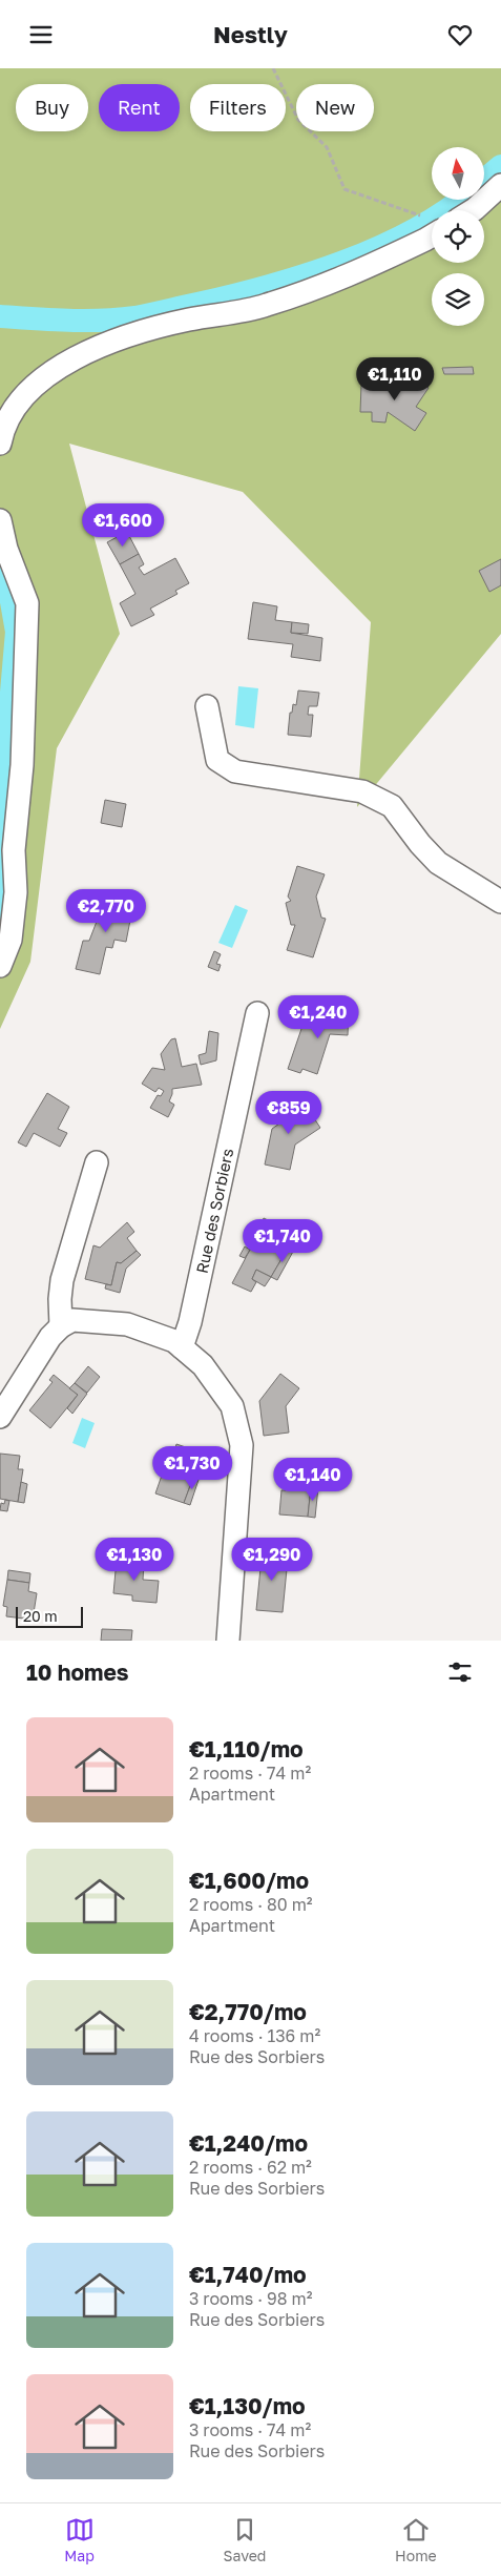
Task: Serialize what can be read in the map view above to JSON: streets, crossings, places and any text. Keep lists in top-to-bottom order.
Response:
{
  "streets": {
    "street": ["Rue des Sorbiers"]
  },
  "scale_bar": "20 m",
  "north": "top",
  "page": {
    "header": "Nestly",
    "chip": [
      "Buy",
      "Rent",
      "Filters",
      "New"
    ],
    "price": [
      "€1,110",
      "€1,600",
      "€2,770",
      "€1,240",
      "€859",
      "€1,740",
      "€1,730",
      "€1,140",
      "€1,130",
      "€1,290"
    ],
    "scale": "20 m",
    "heading": "10 homes",
    "list": [
      {
        "name": "€1,110/mo",
        "note": "2 rooms · 74 m² · Apartment"
      },
      {
        "name": "€1,600/mo",
        "note": "2 rooms · 80 m² · Apartment"
      },
      {
        "name": "€2,770/mo",
        "note": "4 rooms · 136 m² · Rue des Sorbiers"
      },
      {
        "name": "€1,240/mo",
        "note": "2 rooms · 62 m² · Rue des Sorbiers"
      },
      {
        "name": "€1,740/mo",
        "note": "3 rooms · 98 m² · Rue des Sorbiers"
      },
      {
        "name": "€1,130/mo",
        "note": "3 rooms · 74 m² · Rue des Sorbiers"
      }
    ],
    "tabs": ["Map", "Saved", "Home"]
  }
}
